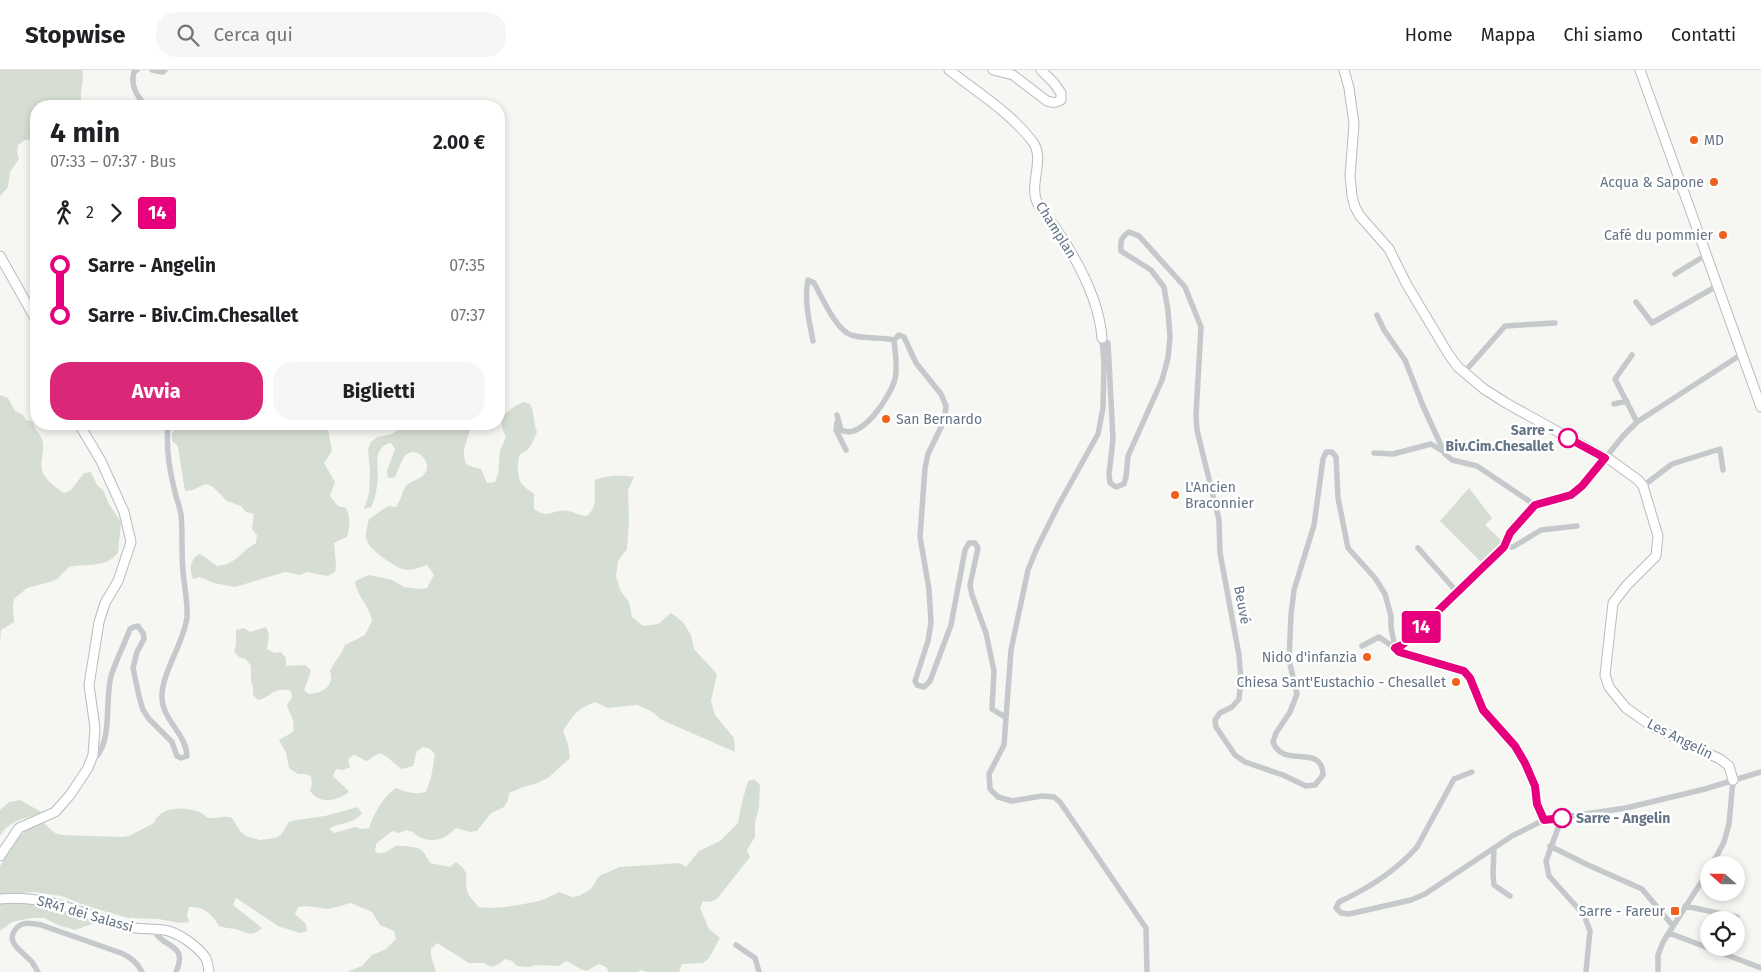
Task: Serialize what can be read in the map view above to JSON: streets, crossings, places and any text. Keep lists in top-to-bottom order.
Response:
{
  "streets": {
    "street": [
      "Champlan",
      "Beuvé",
      "Les Angelin",
      "SR41 dei Salassi"
    ]
  },
  "crossings": [
    ["Champlan", "Beuvé"]
  ],
  "places": {
    "other": [
      "MD",
      "Acqua & Sapone",
      "Café du pommier",
      "San Bernardo",
      "Sarre - Biv.Cim.Chesallet",
      "L'Ancien Braconnier",
      "Nido d'infanzia",
      "Chiesa Sant'Eustachio - Chesallet",
      "Sarre - Angelin"
    ],
    "transit": ["Sarre - Fareur"]
  },
  "lines": ["bus line 14"],
  "north": "left",
  "page": {
    "header": "Stopwise",
    "search": "Cerca qui",
    "nav": [
      "Home",
      "Mappa",
      "Chi siamo",
      "Contatti"
    ],
    "on_map": "14",
    "heading": ["4 min", "07:33 – 07:37 · Bus", "2.00 €"],
    "legs": ["2", "14"],
    "list": [
      {
        "name": "Sarre - Angelin",
        "value": "07:35"
      },
      {
        "name": "Sarre - Biv.Cim.Chesallet",
        "value": "07:37"
      }
    ],
    "buttons": ["Avvia", "Biglietti"]
  }
}
